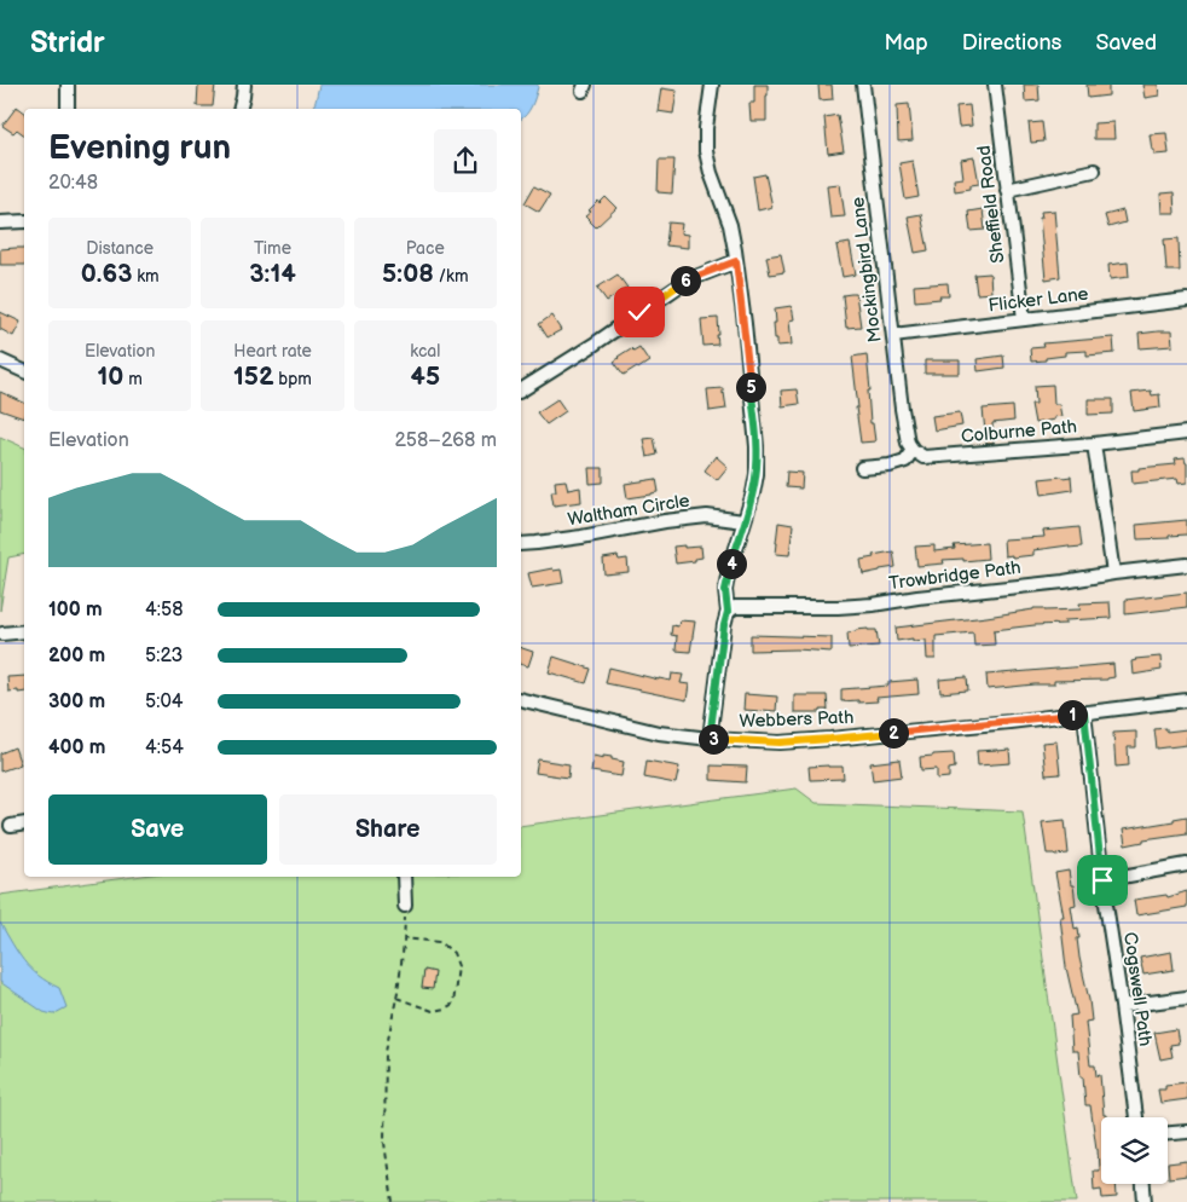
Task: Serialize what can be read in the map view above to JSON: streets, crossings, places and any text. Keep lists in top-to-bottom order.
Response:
{
  "streets": {
    "street": [
      "Sheffield Road",
      "Mockingbird Lane",
      "Flicker Lane",
      "Colburne Path",
      "Waltham Circle",
      "Trowbridge Path",
      "Webbers Path",
      "Cogswell Path"
    ]
  },
  "crossings": [
    ["Sheffield Road", "Flicker Lane"],
    ["Mockingbird Lane", "Flicker Lane"],
    ["Mockingbird Lane", "Colburne Path"],
    ["Webbers Path", "Cogswell Path"]
  ],
  "page": {
    "header": "Stridr",
    "nav": ["Map", "Directions", "Saved"],
    "heading": ["Evening run", "20:48"],
    "stats": [
      ["Distance", "0.63 km"],
      ["Time", "3:14"],
      ["Pace", "5:08 /km"],
      ["Elevation", "10 m"],
      ["Heart rate", "152 bpm"],
      ["kcal", "45"]
    ],
    "pins": [
      "6",
      "5",
      "4",
      "1",
      "2",
      "3"
    ],
    "chart": ["Elevation", "258–268 m"],
    "list": [
      {
        "name": "100 m",
        "note": "4:58"
      },
      {
        "name": "200 m",
        "note": "5:23"
      },
      {
        "name": "300 m",
        "note": "5:04"
      },
      {
        "name": "400 m",
        "note": "4:54"
      }
    ],
    "buttons": ["Save", "Share"]
  }
}
